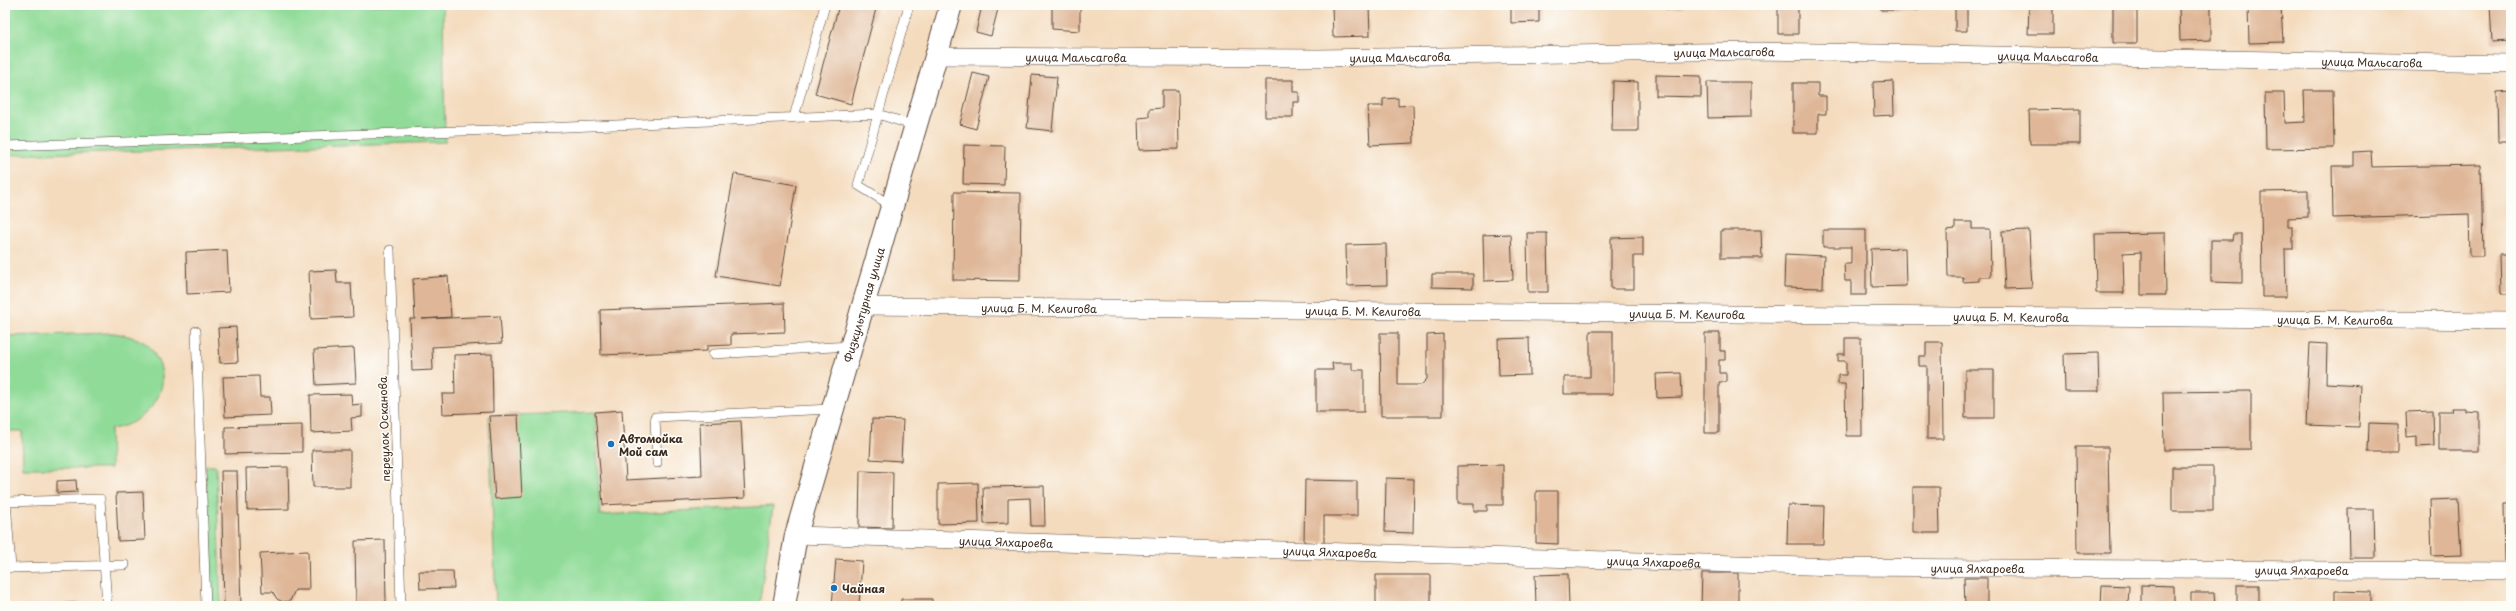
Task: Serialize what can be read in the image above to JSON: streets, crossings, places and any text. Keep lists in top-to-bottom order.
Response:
{
  "streets": {
    "main road": ["Физкультурная улица"],
    "street": ["улица Мальсагова", "улица Б. М. Келигова", "улица Ялхароева"],
    "lane": ["переулок Осканова"]
  },
  "crossings": [
    ["улица Мальсагова", "Физкультурная улица"],
    ["Физкультурная улица", "улица Б. М. Келигова"],
    ["Физкультурная улица", "улица Ялхароева"]
  ],
  "places": ["Автомойка Мой сам", "Чайная"]
}
